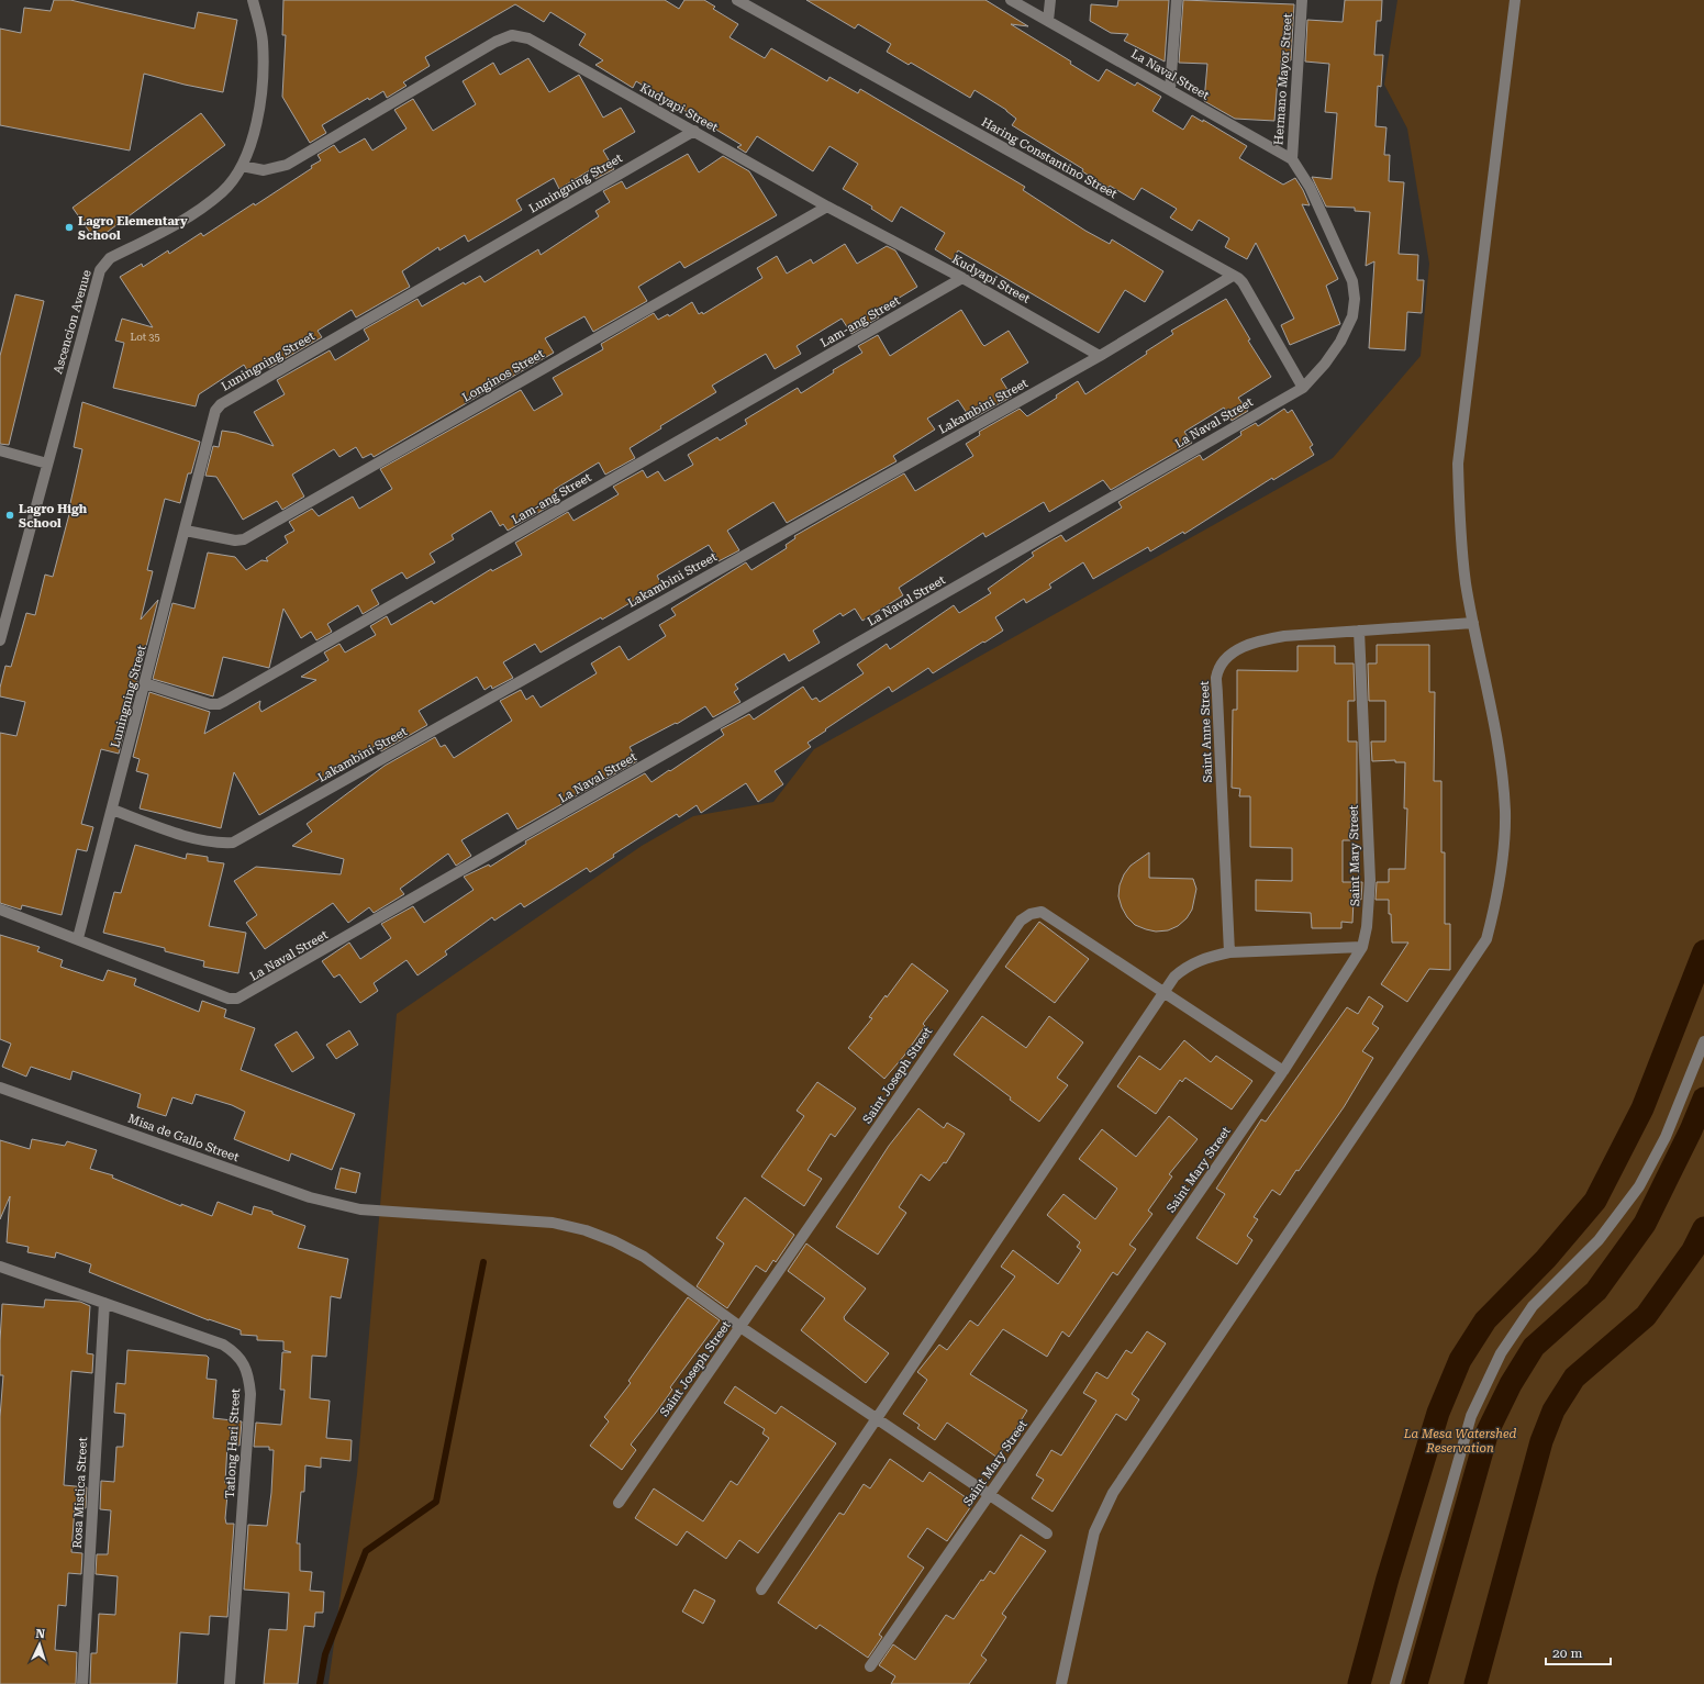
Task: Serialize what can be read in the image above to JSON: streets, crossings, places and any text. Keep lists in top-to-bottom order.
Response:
{
  "streets": {
    "street": [
      "La Naval Street",
      "Hermano Mayor Street",
      "Kudyapi Street",
      "Haring Constantino Street",
      "Luningning Street",
      "Ascencion Avenue",
      "Lam-ang Street",
      "Longinos Street",
      "Lakambini Street",
      "Saint Anne Street",
      "Saint Mary Street",
      "Saint Joseph Street",
      "Misa de Gallo Street",
      "Tatlong Hari Street",
      "Rosa Mistica Street"
    ]
  },
  "crossings": [
    ["La Naval Street", "Hermano Mayor Street"],
    ["La Naval Street", "Haring Constantino Street"],
    ["La Naval Street", "Luningning Street"],
    ["Kudyapi Street", "Luningning Street"],
    ["Kudyapi Street", "Ascencion Avenue"],
    ["Kudyapi Street", "Lam-ang Street"],
    ["Kudyapi Street", "Longinos Street"],
    ["Kudyapi Street", "Lakambini Street"],
    ["Haring Constantino Street", "Lakambini Street"],
    ["Luningning Street", "Lam-ang Street"],
    ["Luningning Street", "Longinos Street"],
    ["Luningning Street", "Lakambini Street"],
    ["Saint Anne Street", "Saint Mary Street"],
    ["Saint Mary Street", "Saint Joseph Street"],
    ["Saint Mary Street", "Misa de Gallo Street"],
    ["Saint Joseph Street", "Misa de Gallo Street"],
    ["Tatlong Hari Street", "Rosa Mistica Street"]
  ],
  "parks": ["La Mesa Watershed Reservation"],
  "places": ["Lagro Elementary School", "Lagro High School"],
  "house_numbers": ["Lot 35"],
  "scale_bar": "20 m",
  "north": "top"
}
